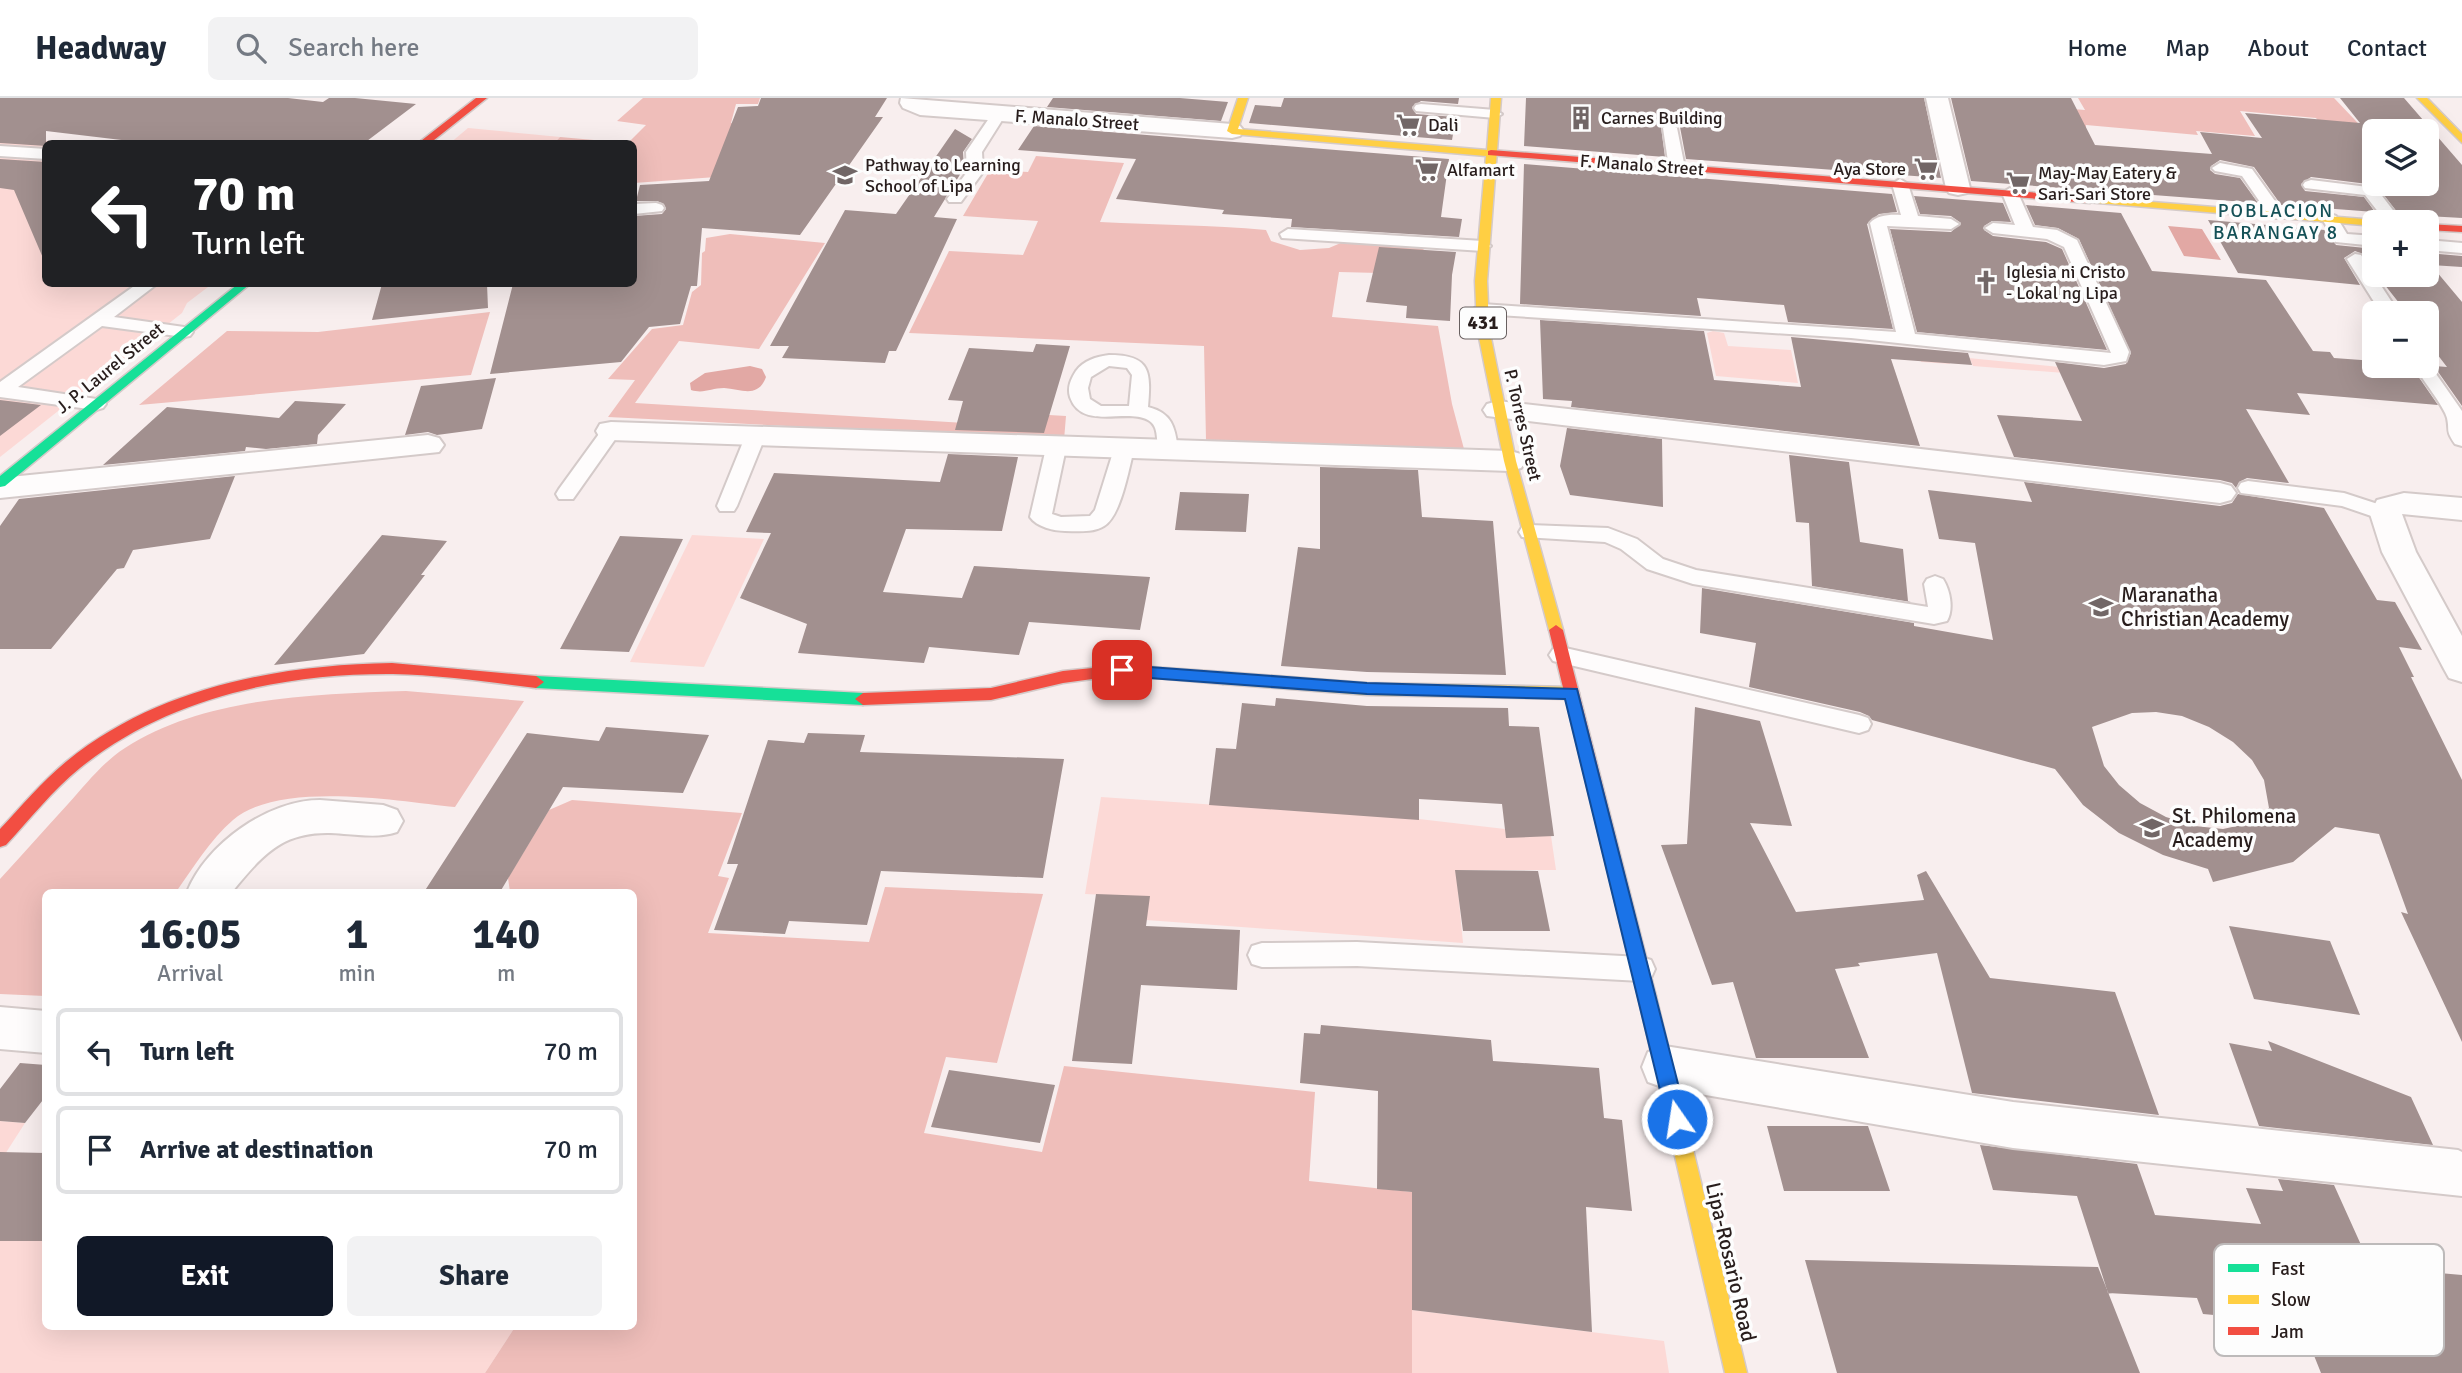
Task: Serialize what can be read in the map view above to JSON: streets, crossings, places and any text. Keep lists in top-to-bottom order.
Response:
{
  "streets": {
    "street": [
      "F. Manalo Street",
      "431",
      "J. P. Laurel Street",
      "P. Torres Street",
      "Lipa-Rosario Road"
    ]
  },
  "crossings": [
    ["F. Manalo Street", "P. Torres Street"],
    ["P. Torres Street", "Lipa-Rosario Road"]
  ],
  "districts": ["POBLACION BARANGAY 8"],
  "places": {
    "building": ["Carnes Building"],
    "supermarket": [
      "Dali",
      "Aya Store",
      "Alfamart",
      "May-May Eatery & Sari-Sari Store"
    ],
    "school or university": ["Pathway to Learning School of Lipa", "Maranatha Christian Academy", "St. Philomena Academy"],
    "church": ["Iglesia ni Cristo - Lokal ng Lipa"]
  },
  "legend": ["Fast", "Slow", "Jam"],
  "page": {
    "header": "Headway",
    "search": "Search here",
    "nav": [
      "Home",
      "Map",
      "About",
      "Contact"
    ],
    "map_buttons": ["+", "−"],
    "turn": ["70 m", "Turn left"],
    "eta": [
      "16:05",
      "Arrival",
      "1",
      "min",
      "140",
      "m"
    ],
    "list": [
      {
        "name": "Turn left",
        "value": "70 m"
      },
      {
        "name": "Arrive at destination",
        "value": "70 m"
      }
    ],
    "buttons": ["Exit", "Share"]
  }
}
